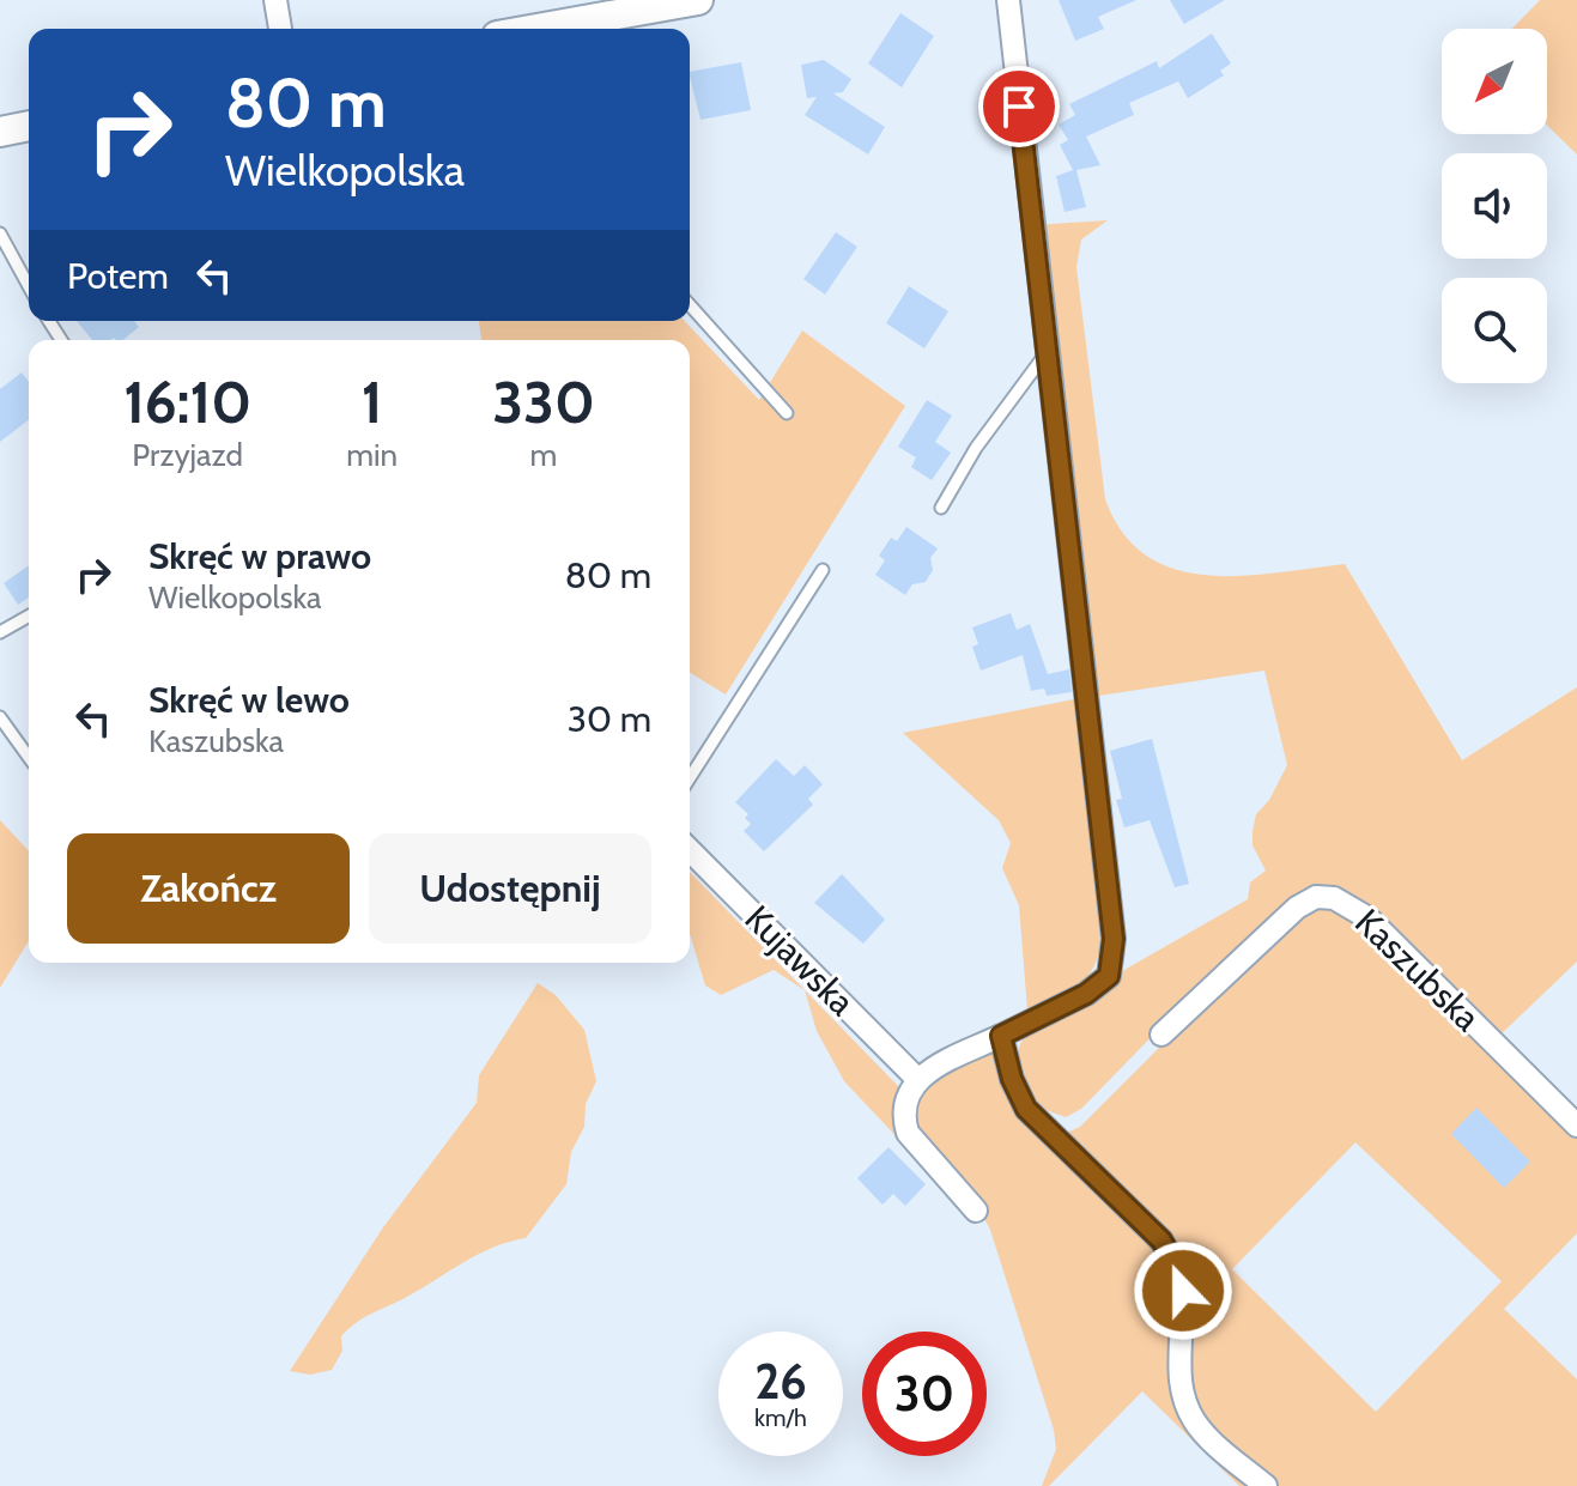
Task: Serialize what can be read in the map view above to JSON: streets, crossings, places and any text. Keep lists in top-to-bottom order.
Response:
{
  "streets": {
    "street": ["Kujawska", "Kaszubska"]
  },
  "north": "bottom left",
  "page": {
    "turn": ["80 m", "Wielkopolska"],
    "then": "Potem",
    "eta": [
      "16:10",
      "Przyjazd",
      "1",
      "min",
      "330",
      "m"
    ],
    "list": [
      {
        "name": "Skręć w prawo",
        "note": "Wielkopolska",
        "value": "80 m"
      },
      {
        "name": "Skręć w lewo",
        "note": "Kaszubska",
        "value": "30 m"
      }
    ],
    "buttons": ["Zakończ", "Udostępnij"],
    "speed": "26 km/h",
    "limit": "30"
  }
}
